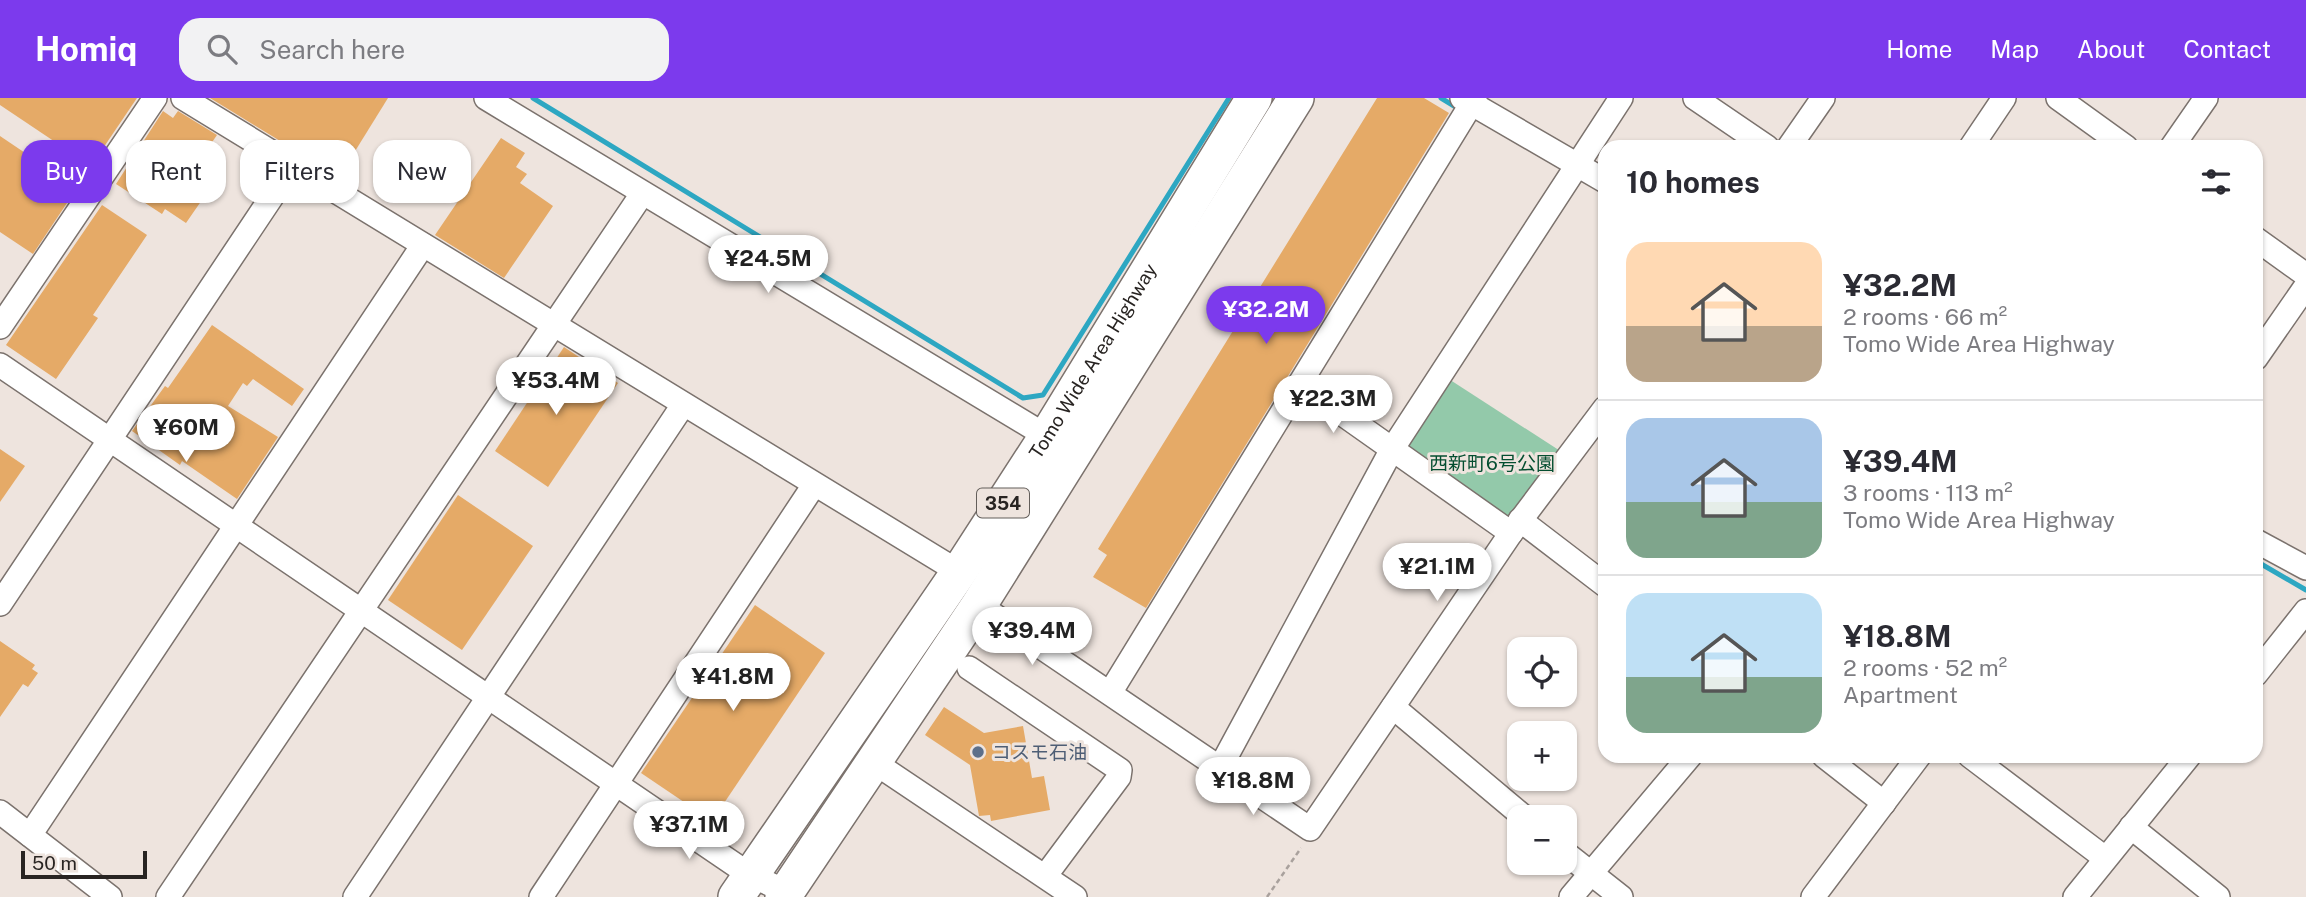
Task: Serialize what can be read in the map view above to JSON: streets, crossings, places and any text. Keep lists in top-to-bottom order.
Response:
{
  "streets": {
    "highway": ["Tomo Wide Area Highway", "354"]
  },
  "parks": ["西新町6号公園"],
  "places": ["コスモ石油"],
  "scale_bar": "50 m",
  "page": {
    "header": "Homiq",
    "search": "Search here",
    "nav": [
      "Home",
      "Map",
      "About",
      "Contact"
    ],
    "chip": [
      "Buy",
      "Rent",
      "Filters",
      "New"
    ],
    "heading": "10 homes",
    "list": [
      {
        "name": "¥32.2M",
        "note": "2 rooms · 66 m² · Tomo Wide Area Highway"
      },
      {
        "name": "¥39.4M",
        "note": "3 rooms · 113 m² · Tomo Wide Area Highway"
      },
      {
        "name": "¥18.8M",
        "note": "2 rooms · 52 m² · Apartment"
      }
    ],
    "price": [
      "¥24.5M",
      "¥32.2M",
      "¥53.4M",
      "¥22.3M",
      "¥60M",
      "¥21.1M",
      "¥39.4M",
      "¥41.8M",
      "¥18.8M",
      "¥37.1M"
    ],
    "map_buttons": ["+", "−"],
    "scale": "50 m"
  }
}
